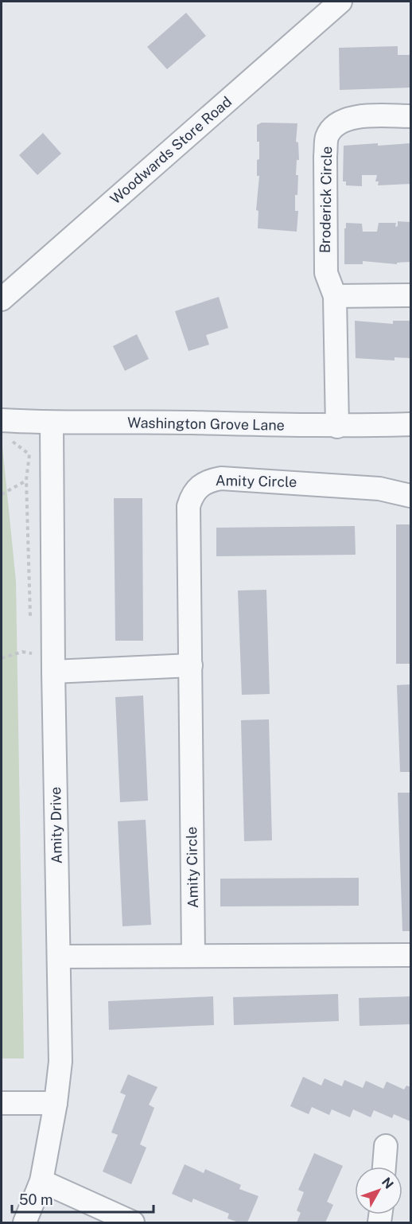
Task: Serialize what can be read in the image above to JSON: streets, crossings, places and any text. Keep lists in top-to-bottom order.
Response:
{
  "streets": {
    "street": [
      "Woodwards Store Road",
      "Broderick Circle",
      "Washington Grove Lane",
      "Amity Circle",
      "Amity Drive"
    ]
  },
  "crossings": [
    ["Broderick Circle", "Washington Grove Lane"],
    ["Washington Grove Lane", "Amity Drive"]
  ],
  "scale_bar": "50 m",
  "north": "top right"
}
